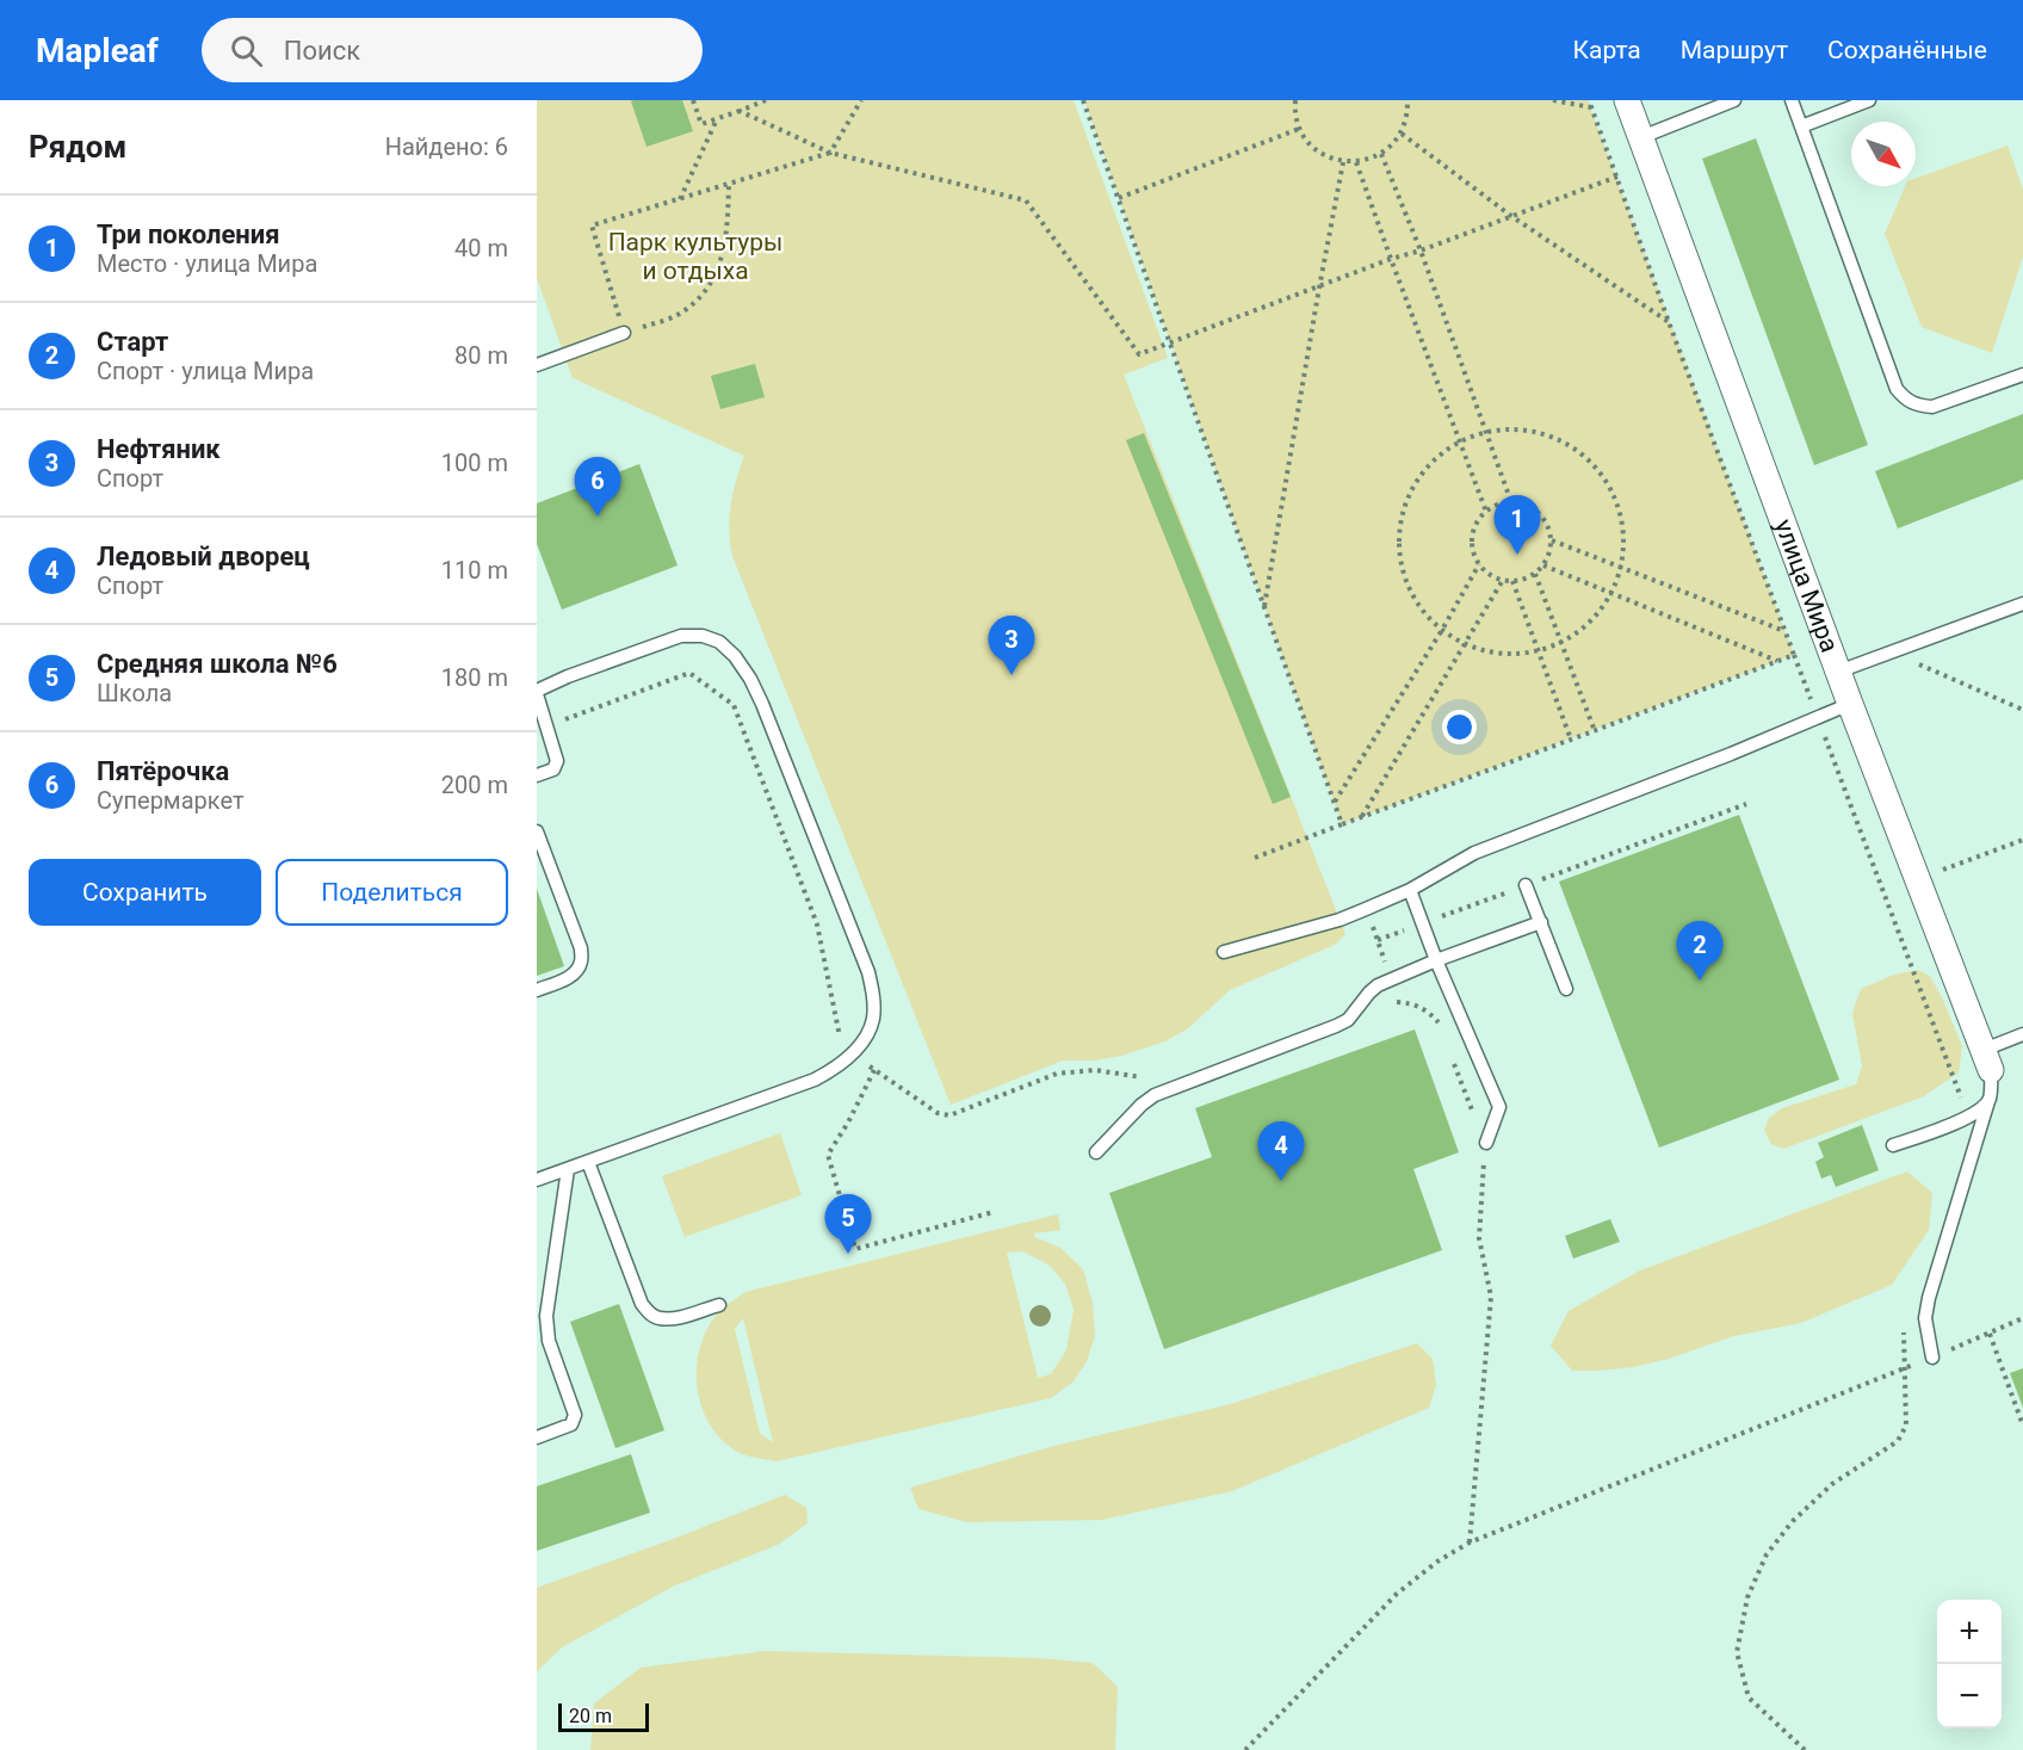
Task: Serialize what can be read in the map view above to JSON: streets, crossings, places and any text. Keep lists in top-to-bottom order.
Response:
{
  "streets": {
    "street": ["улица Мира"]
  },
  "parks": ["Парк культуры и отдыха"],
  "scale_bar": "20 m",
  "north": "bottom right",
  "page": {
    "header": "Mapleaf",
    "search": "Поиск",
    "nav": ["Карта", "Маршрут", "Сохранённые"],
    "heading": ["Рядом", "Найдено: 6"],
    "list": [
      {
        "mark": "1",
        "name": "Три поколения",
        "note": "Место · улица Мира",
        "value": "40 m"
      },
      {
        "mark": "2",
        "name": "Старт",
        "note": "Спорт · улица Мира",
        "value": "80 m"
      },
      {
        "mark": "3",
        "name": "Нефтяник",
        "note": "Спорт",
        "value": "100 m"
      },
      {
        "mark": "4",
        "name": "Ледовый дворец",
        "note": "Спорт",
        "value": "110 m"
      },
      {
        "mark": "5",
        "name": "Средняя школа №6",
        "note": "Школа",
        "value": "180 m"
      },
      {
        "mark": "6",
        "name": "Пятёрочка",
        "note": "Супермаркет",
        "value": "200 m"
      }
    ],
    "pins": [
      "6",
      "1",
      "3",
      "2",
      "4",
      "5"
    ],
    "buttons": ["Сохранить", "Поделиться"],
    "map_buttons": ["+", "−"],
    "scale": "20 m"
  }
}
